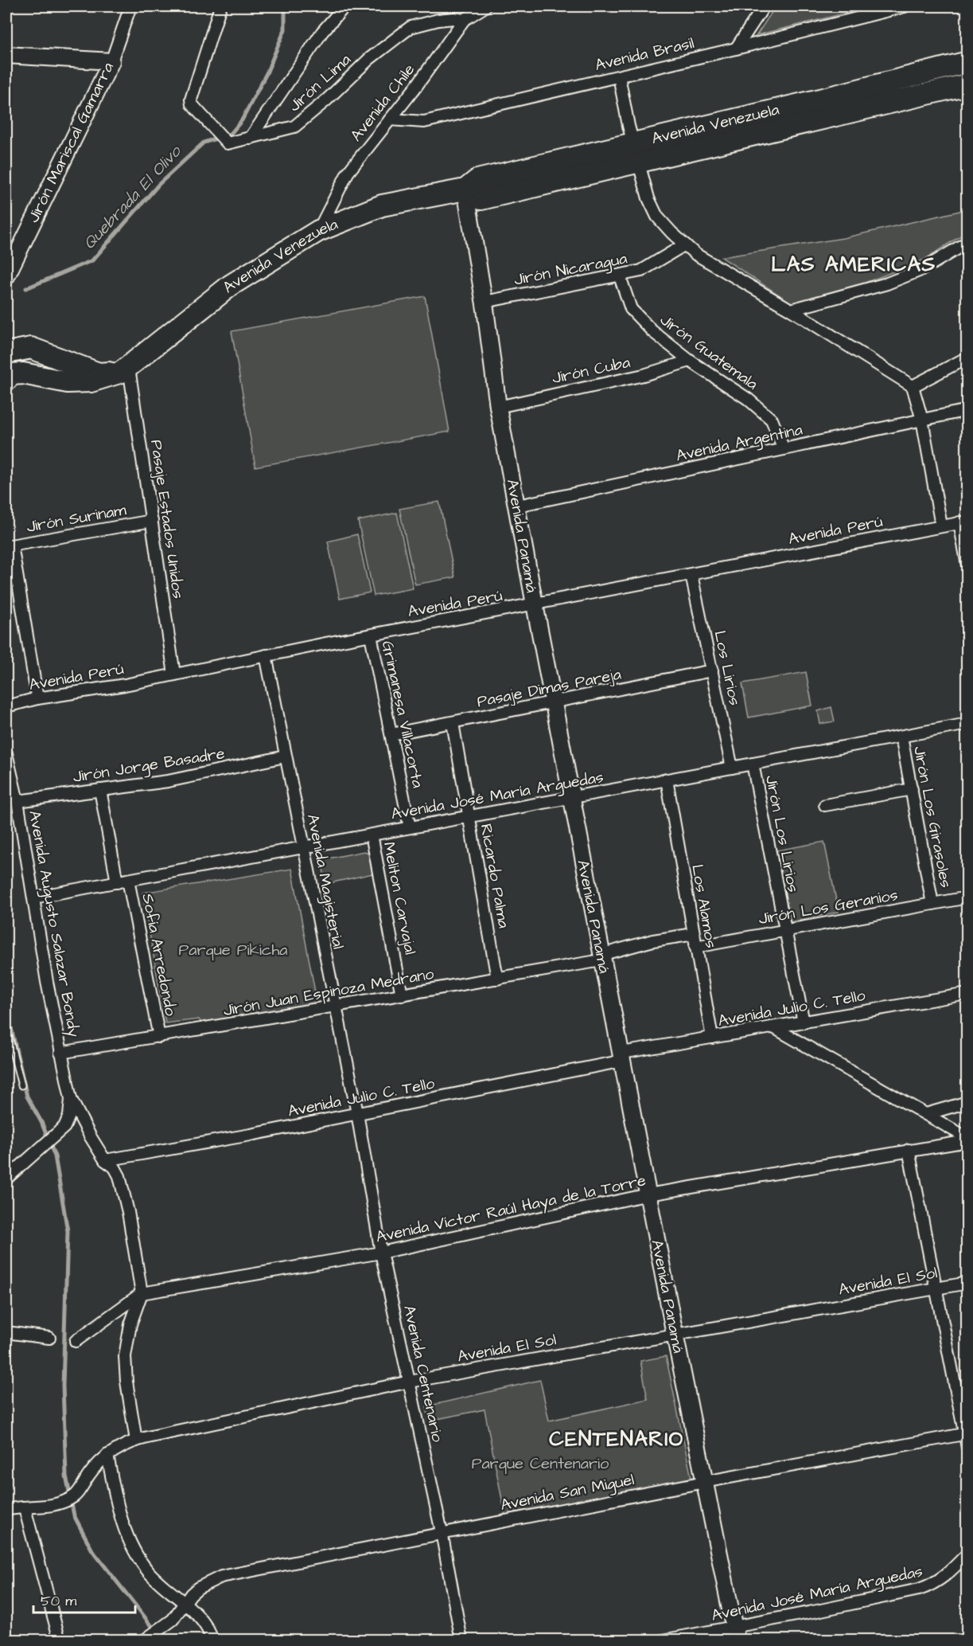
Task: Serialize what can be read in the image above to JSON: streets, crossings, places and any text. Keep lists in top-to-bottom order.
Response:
{
  "streets": {
    "highway": ["Avenida Venezuela"],
    "street": [
      "Avenida Brasil",
      "Jirón Lima",
      "Avenida Chile",
      "Jirón Mariscal Gamarra",
      "Jirón Nicaragua",
      "Jirón Guatemala",
      "Jirón Cuba",
      "Avenida Argentina",
      "Jirón Surinam",
      "Pasaje Estados Unidos",
      "Avenida Perú",
      "Avenida Panamá",
      "Los Lirios",
      "Pasaje Dimas Pareja",
      "Grimanesa Villacorta",
      "Jirón Jorge Basadre",
      "Avenida José María Arguedas",
      "Jirón Los Girasoles",
      "Jirón Los Lirios",
      "Ricardo Palma",
      "Avenida Magisterial",
      "Meliton Carvajal",
      "Los Alamos",
      "Jirón Los Geranios",
      "Avenida Augusto Salazar Bondy",
      "Sofía Arredondo",
      "Jirón Juan Espinoza Medrano",
      "Avenida Julio C. Tello",
      "Avenida Víctor Raúl Haya de la Torre",
      "Avenida El Sol",
      "Avenida Centenario",
      "Avenida San Miguel"
    ]
  },
  "crossings": [
    ["Avenida Brasil", "Avenida Chile"],
    ["Jirón Lima", "Avenida Chile"],
    ["Avenida Chile", "Avenida Venezuela"],
    ["Avenida Venezuela", "Pasaje Estados Unidos"],
    ["Avenida Venezuela", "Avenida Panamá"],
    ["Jirón Nicaragua", "Jirón Guatemala"],
    ["Jirón Nicaragua", "Avenida Panamá"],
    ["Jirón Guatemala", "Jirón Cuba"],
    ["Jirón Guatemala", "Avenida Argentina"],
    ["Jirón Cuba", "Avenida Panamá"],
    ["Avenida Argentina", "Avenida Panamá"],
    ["Jirón Surinam", "Pasaje Estados Unidos"],
    ["Pasaje Estados Unidos", "Avenida Perú"],
    ["Avenida Perú", "Avenida Panamá"],
    ["Avenida Perú", "Los Lirios"],
    ["Avenida Perú", "Grimanesa Villacorta"],
    ["Avenida Perú", "Avenida Magisterial"],
    ["Avenida Panamá", "Pasaje Dimas Pareja"],
    ["Avenida Panamá", "Avenida José María Arguedas"],
    ["Avenida Panamá", "Jirón Juan Espinoza Medrano"],
    ["Avenida Panamá", "Avenida Julio C. Tello"],
    ["Avenida Panamá", "Avenida Víctor Raúl Haya de la Torre"],
    ["Avenida Panamá", "Avenida El Sol"],
    ["Avenida Panamá", "Avenida San Miguel"],
    ["Los Lirios", "Pasaje Dimas Pareja"],
    ["Los Lirios", "Avenida José María Arguedas"],
    ["Pasaje Dimas Pareja", "Grimanesa Villacorta"],
    ["Pasaje Dimas Pareja", "Ricardo Palma"],
    ["Grimanesa Villacorta", "Avenida José María Arguedas"],
    ["Jirón Jorge Basadre", "Avenida Magisterial"],
    ["Jirón Jorge Basadre", "Avenida Augusto Salazar Bondy"],
    ["Avenida José María Arguedas", "Jirón Los Girasoles"],
    ["Avenida José María Arguedas", "Jirón Los Lirios"],
    ["Avenida José María Arguedas", "Ricardo Palma"],
    ["Avenida José María Arguedas", "Avenida Magisterial"],
    ["Avenida José María Arguedas", "Meliton Carvajal"],
    ["Avenida José María Arguedas", "Los Alamos"],
    ["Avenida José María Arguedas", "Avenida Augusto Salazar Bondy"],
    ["Avenida José María Arguedas", "Sofía Arredondo"],
    ["Jirón Los Girasoles", "Jirón Los Geranios"],
    ["Jirón Los Lirios", "Jirón Los Geranios"],
    ["Jirón Los Lirios", "Avenida Julio C. Tello"],
    ["Ricardo Palma", "Jirón Juan Espinoza Medrano"],
    ["Avenida Magisterial", "Jirón Juan Espinoza Medrano"],
    ["Avenida Magisterial", "Avenida Julio C. Tello"],
    ["Avenida Magisterial", "Avenida Centenario"],
    ["Meliton Carvajal", "Jirón Juan Espinoza Medrano"],
    ["Los Alamos", "Jirón Los Geranios"],
    ["Los Alamos", "Avenida Julio C. Tello"],
    ["Avenida Augusto Salazar Bondy", "Jirón Juan Espinoza Medrano"],
    ["Sofía Arredondo", "Jirón Juan Espinoza Medrano"],
    ["Avenida Julio C. Tello", "Avenida Centenario"],
    ["Avenida Víctor Raúl Haya de la Torre", "Avenida Centenario"],
    ["Avenida El Sol", "Avenida Centenario"],
    ["Avenida Centenario", "Avenida San Miguel"]
  ],
  "districts": ["LAS AMERICAS", "CENTENARIO"],
  "water": ["Quebrada El Olivo"],
  "parks": ["Parque Pikicha", "Parque Centenario"],
  "scale_bar": "50 m"
}
